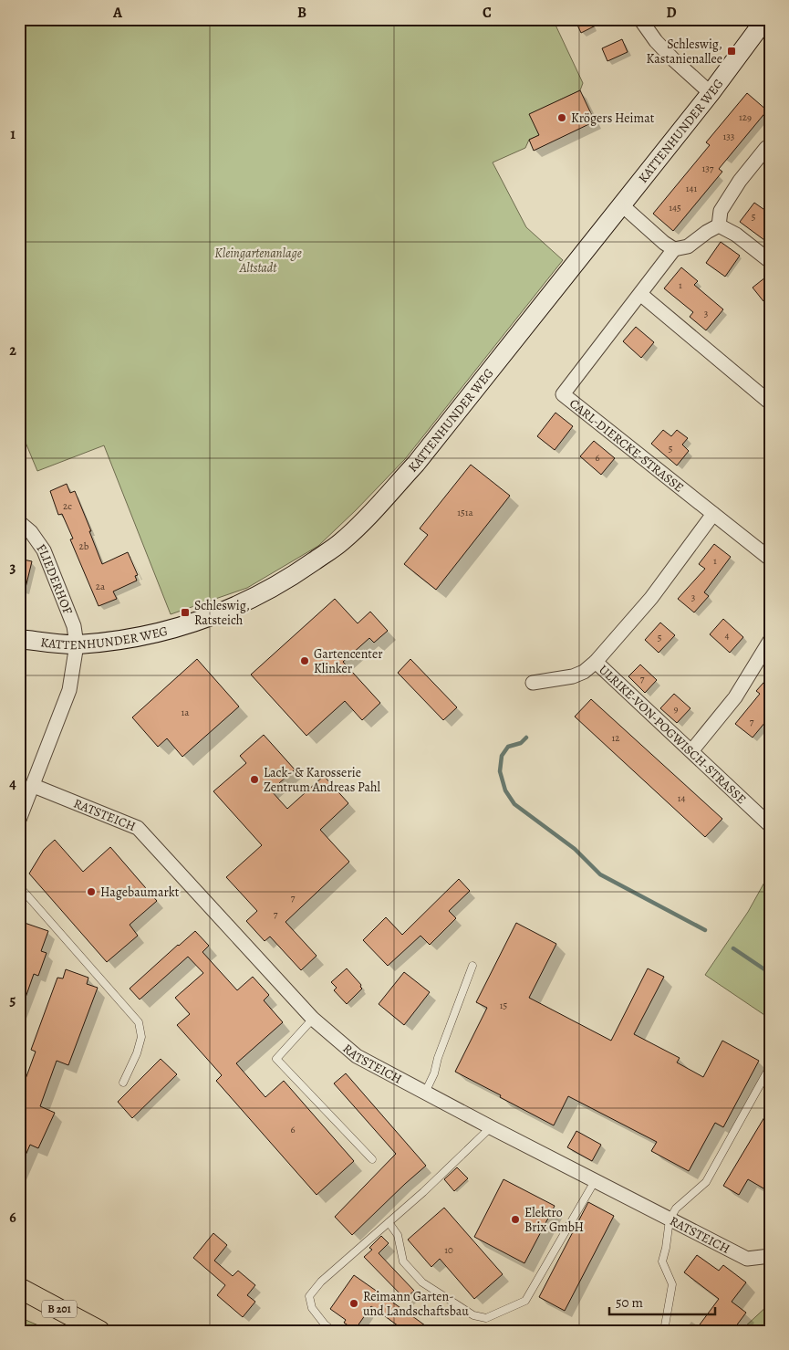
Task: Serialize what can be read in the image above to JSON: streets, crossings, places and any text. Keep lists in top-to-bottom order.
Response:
{
  "streets": {
    "main road": ["B 201"],
    "street": [
      "KATTENHUNDER WEG",
      "CARL-DIERCKE-STRASSE",
      "FLIEDERHOF",
      "ULRIKE-VON-POGWISCH-STRASSE",
      "RATSTEICH"
    ]
  },
  "crossings": [
    ["KATTENHUNDER WEG", "FLIEDERHOF"],
    ["CARL-DIERCKE-STRASSE", "ULRIKE-VON-POGWISCH-STRASSE"]
  ],
  "parks": ["Kleingartenanlage Altstadt"],
  "places": {
    "transit": ["Schleswig, Kastanienallee", "Schleswig, Ratsteich"],
    "other": [
      "Krögers Heimat",
      "Gartencenter Klinker",
      "Lack- & Karosserie Zentrum Andreas Pahl",
      "Hagebaumarkt",
      "Elektro Brix GmbH",
      "Reimann Garten- und Landschaftsbau"
    ]
  },
  "house_numbers": [
    "129",
    "133",
    "137",
    "141",
    "145",
    "5",
    "1",
    "3",
    "5",
    "6",
    "2c",
    "151a",
    "2b",
    "1",
    "2a",
    "3",
    "4",
    "5",
    "7",
    "9",
    "1a",
    "7",
    "12",
    "14",
    "7",
    "7",
    "15",
    "6",
    "10"
  ],
  "scale_bar": "50 m",
  "grid": {
    "columns": [
      "A",
      "B",
      "C",
      "D"
    ],
    "rows": [
      "1",
      "2",
      "3",
      "4",
      "5",
      "6"
    ]
  }
}
